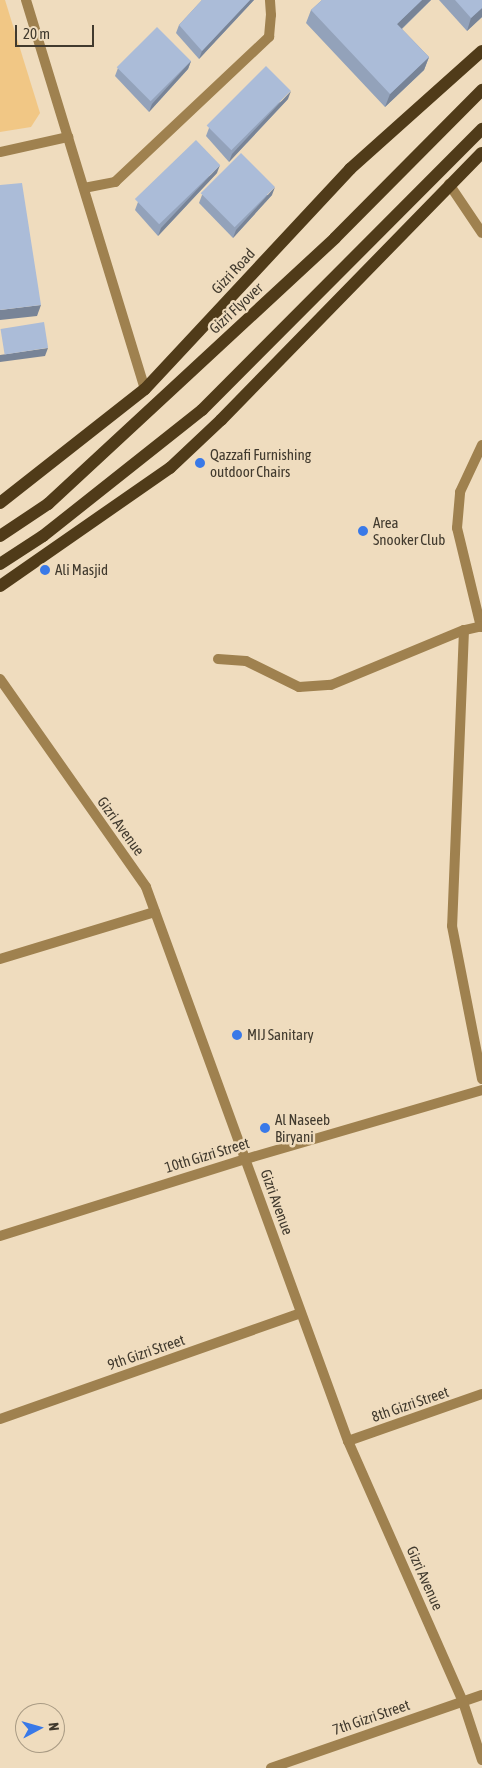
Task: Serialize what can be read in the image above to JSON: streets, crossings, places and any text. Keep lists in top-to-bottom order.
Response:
{
  "streets": {
    "main road": ["Gizri Road", "Gizri Flyover"],
    "street": [
      "Gizri Avenue",
      "10th Gizri Street",
      "9th Gizri Street",
      "8th Gizri Street",
      "7th Gizri Street"
    ]
  },
  "crossings": [
    ["Gizri Avenue", "10th Gizri Street"],
    ["Gizri Avenue", "9th Gizri Street"],
    ["Gizri Avenue", "8th Gizri Street"],
    ["Gizri Avenue", "7th Gizri Street"]
  ],
  "places": [
    "Qazzafi Furnishing outdoor Chairs",
    "Area Snooker Club",
    "Ali Masjid",
    "MIJ Sanitary",
    "Al Naseeb Biryani"
  ],
  "scale_bar": "20 m",
  "north": "right"
}
